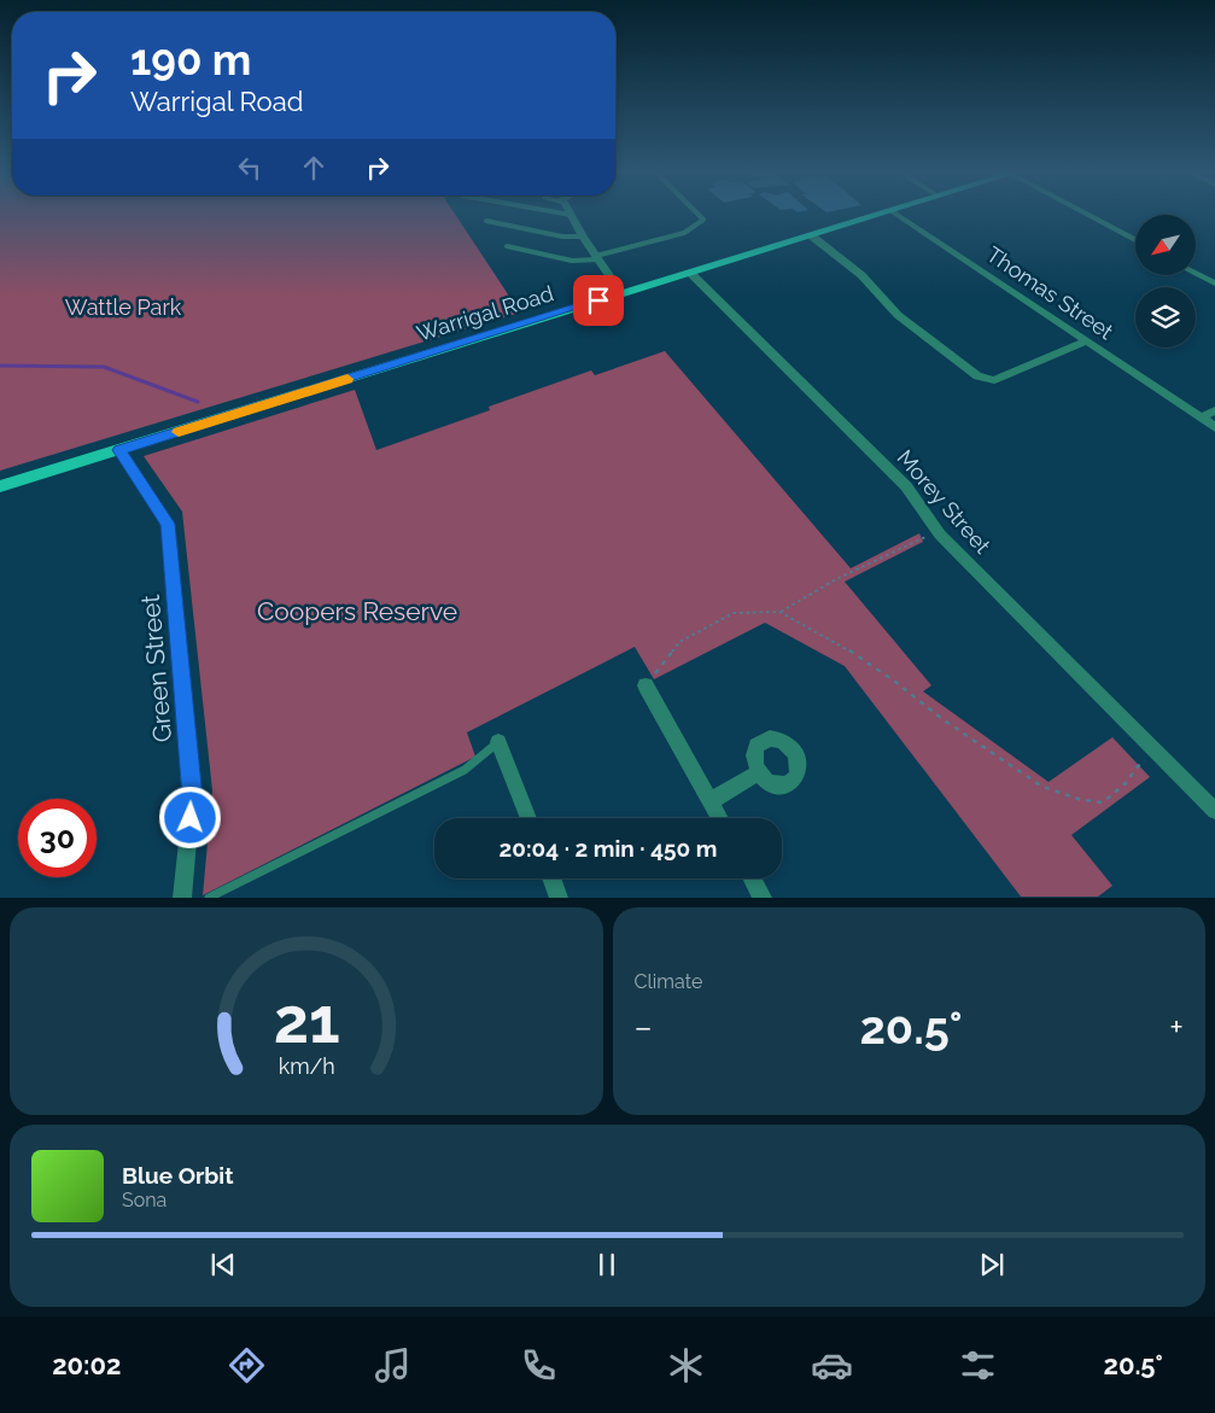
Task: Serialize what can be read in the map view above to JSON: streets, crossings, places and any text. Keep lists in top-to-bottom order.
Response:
{
  "streets": {
    "main road": ["Warrigal Road"],
    "street": ["Thomas Street", "Morey Street", "Green Street"]
  },
  "crossings": [
    ["Warrigal Road", "Morey Street"],
    ["Warrigal Road", "Green Street"]
  ],
  "parks": ["Wattle Park", "Coopers Reserve"],
  "north": "bottom left",
  "page": {
    "turn": ["190 m", "Warrigal Road"],
    "limit": "30",
    "trip": "20:04 · 2 min · 450 m",
    "tile": "Climate",
    "heat": ["−", "20.5°", "+"],
    "song": ["Blue Orbit", "Sona"],
    "tabs": ["20:02", "20.5°"],
    "gauge": ["21", "km/h"]
  }
}
